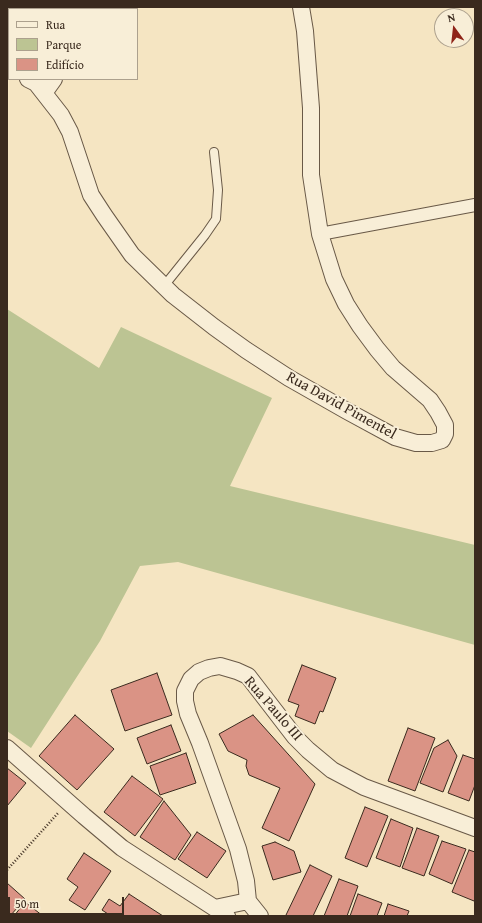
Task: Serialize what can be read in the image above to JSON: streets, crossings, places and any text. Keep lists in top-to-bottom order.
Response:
{
  "streets": {
    "street": ["Rua David Pimentel", "Rua Paulo III"]
  },
  "legend": ["Rua", "Parque", "Edifício"],
  "scale_bar": "50 m",
  "north": "top"
}
